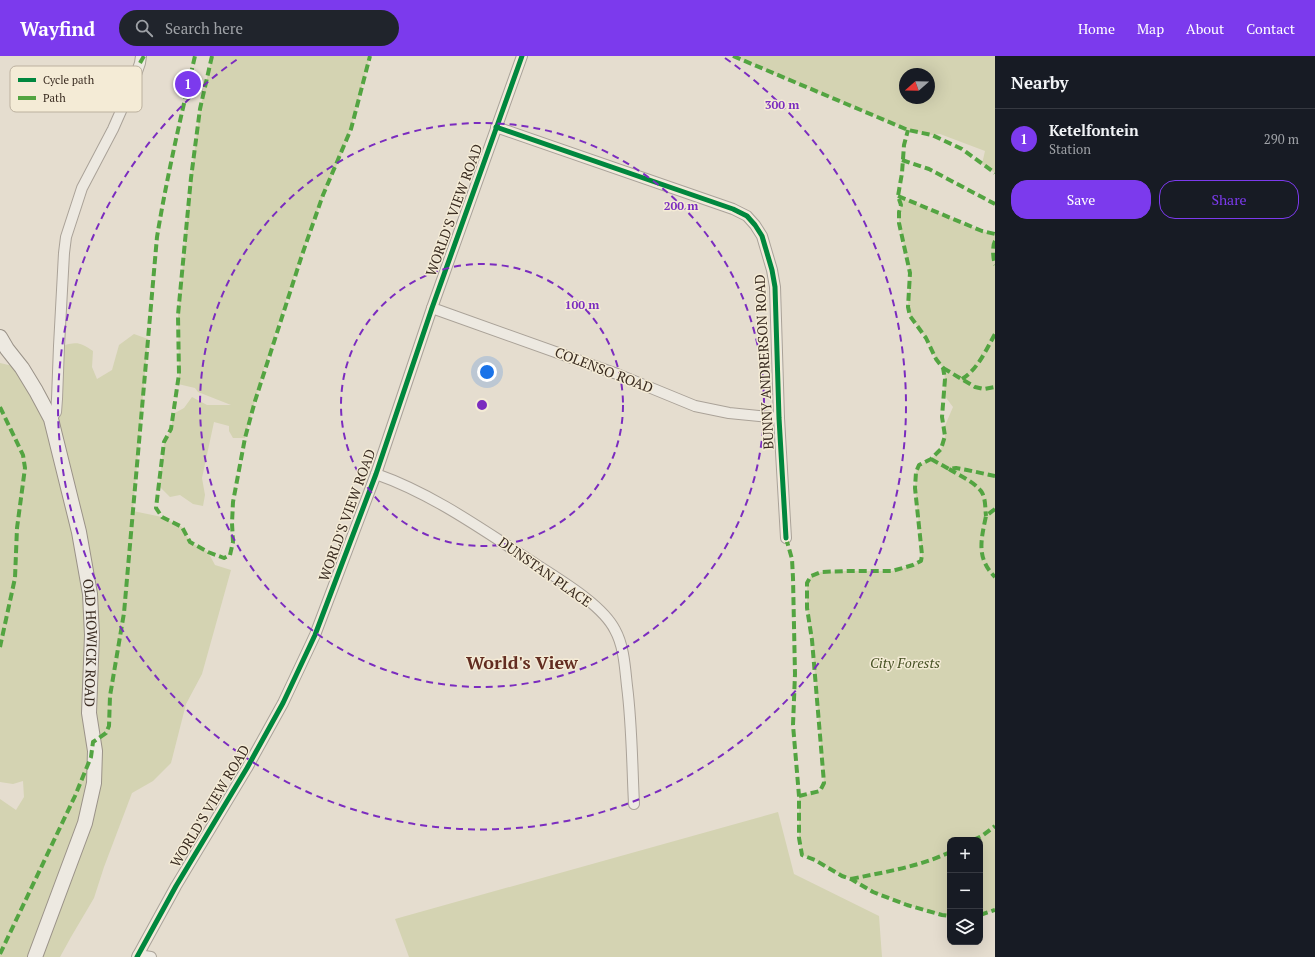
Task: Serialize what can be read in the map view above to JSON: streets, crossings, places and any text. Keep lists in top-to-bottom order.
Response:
{
  "streets": {
    "main road": ["OLD HOWICK ROAD"],
    "street": [
      "WORLD'S VIEW ROAD",
      "BUNNY ANDRERSON ROAD",
      "COLENSO ROAD",
      "DUNSTAN PLACE"
    ]
  },
  "crossings": [
    ["WORLD'S VIEW ROAD", "BUNNY ANDRERSON ROAD"],
    ["WORLD'S VIEW ROAD", "COLENSO ROAD"],
    ["WORLD'S VIEW ROAD", "DUNSTAN PLACE"],
    ["BUNNY ANDRERSON ROAD", "COLENSO ROAD"]
  ],
  "districts": ["World's View"],
  "parks": ["City Forests"],
  "legend": ["Cycle path", "Path"],
  "north": "left",
  "page": {
    "header": "Wayfind",
    "search": "Search here",
    "nav": [
      "Home",
      "Map",
      "About",
      "Contact"
    ],
    "heading": "Nearby",
    "pins": "1",
    "list": [
      {
        "mark": "1",
        "name": "Ketelfontein",
        "note": "Station",
        "value": "290 m"
      }
    ],
    "buttons": ["Save", "Share"],
    "map_buttons": ["+", "−"]
  },
  "rings": ["300 m", "200 m", "100 m"]
}
